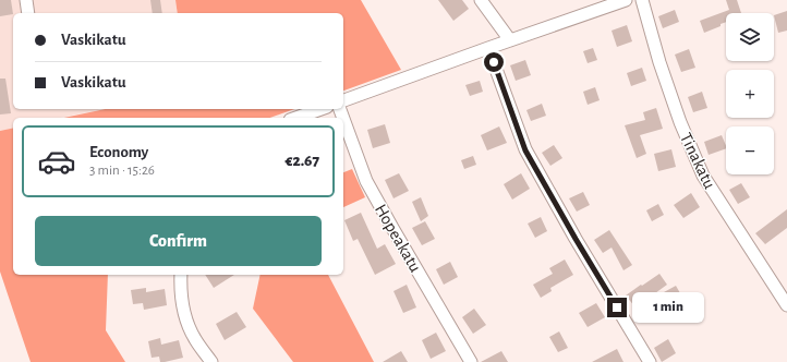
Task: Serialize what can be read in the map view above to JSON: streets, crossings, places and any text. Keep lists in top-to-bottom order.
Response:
{
  "streets": {
    "street": ["Tinakatu", "Hopeakatu"]
  },
  "page": {
    "map_buttons": ["+", "−"],
    "banner": ["Vaskikatu", "Vaskikatu"],
    "list": [
      {
        "name": "Economy",
        "note": "3 min · 15:26",
        "value": "€2.67"
      }
    ],
    "buttons": "Confirm",
    "bubble": "1 min"
  }
}
